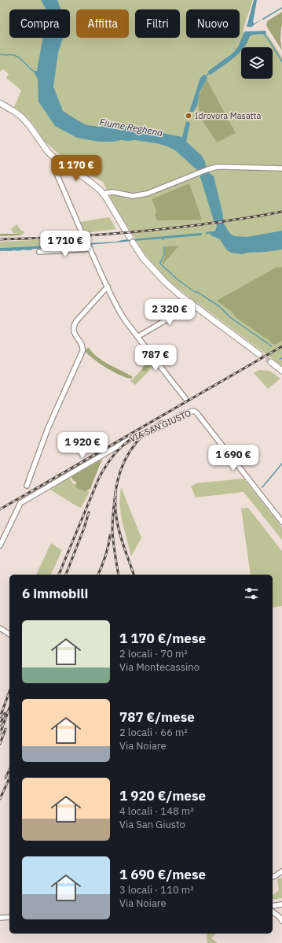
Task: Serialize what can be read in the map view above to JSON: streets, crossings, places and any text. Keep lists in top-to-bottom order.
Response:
{
  "streets": {
    "street": ["VIA SAN GIUSTO"]
  },
  "water": ["Fiume Reghena"],
  "places": ["Idrovora Masatta"],
  "page": {
    "chip": [
      "Compra",
      "Affitta",
      "Filtri",
      "Nuovo"
    ],
    "price": [
      "1 170 €",
      "1 710 €",
      "2 320 €",
      "787 €",
      "1 920 €",
      "1 690 €"
    ],
    "heading": "6 immobili",
    "list": [
      {
        "name": "1 170 €/mese",
        "note": "2 locali · 70 m² · Via Montecassino"
      },
      {
        "name": "787 €/mese",
        "note": "2 locali · 66 m² · Via Noiare"
      },
      {
        "name": "1 920 €/mese",
        "note": "4 locali · 148 m² · Via San Giusto"
      },
      {
        "name": "1 690 €/mese",
        "note": "3 locali · 110 m² · Via Noiare"
      }
    ]
  }
}
